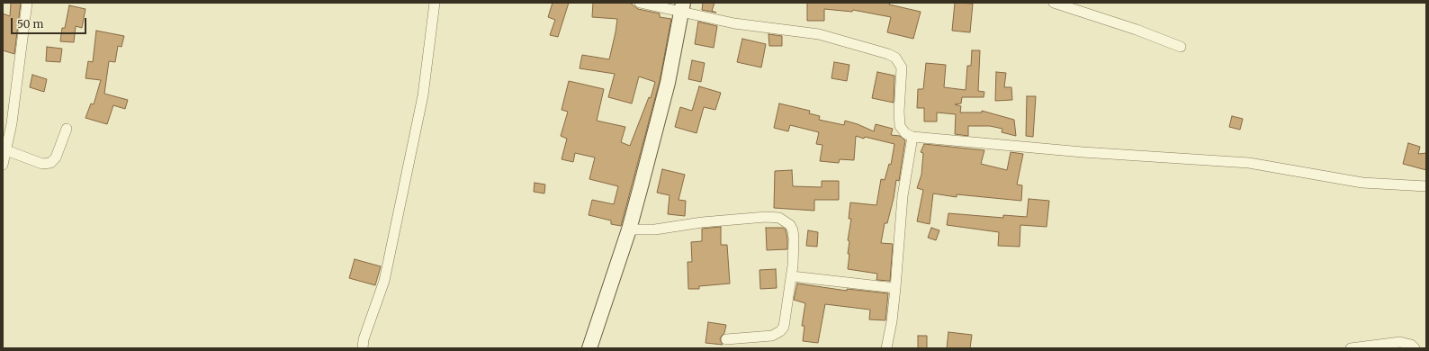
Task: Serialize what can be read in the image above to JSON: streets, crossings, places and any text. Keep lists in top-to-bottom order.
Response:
{
  "scale_bar": "50 m"
}
